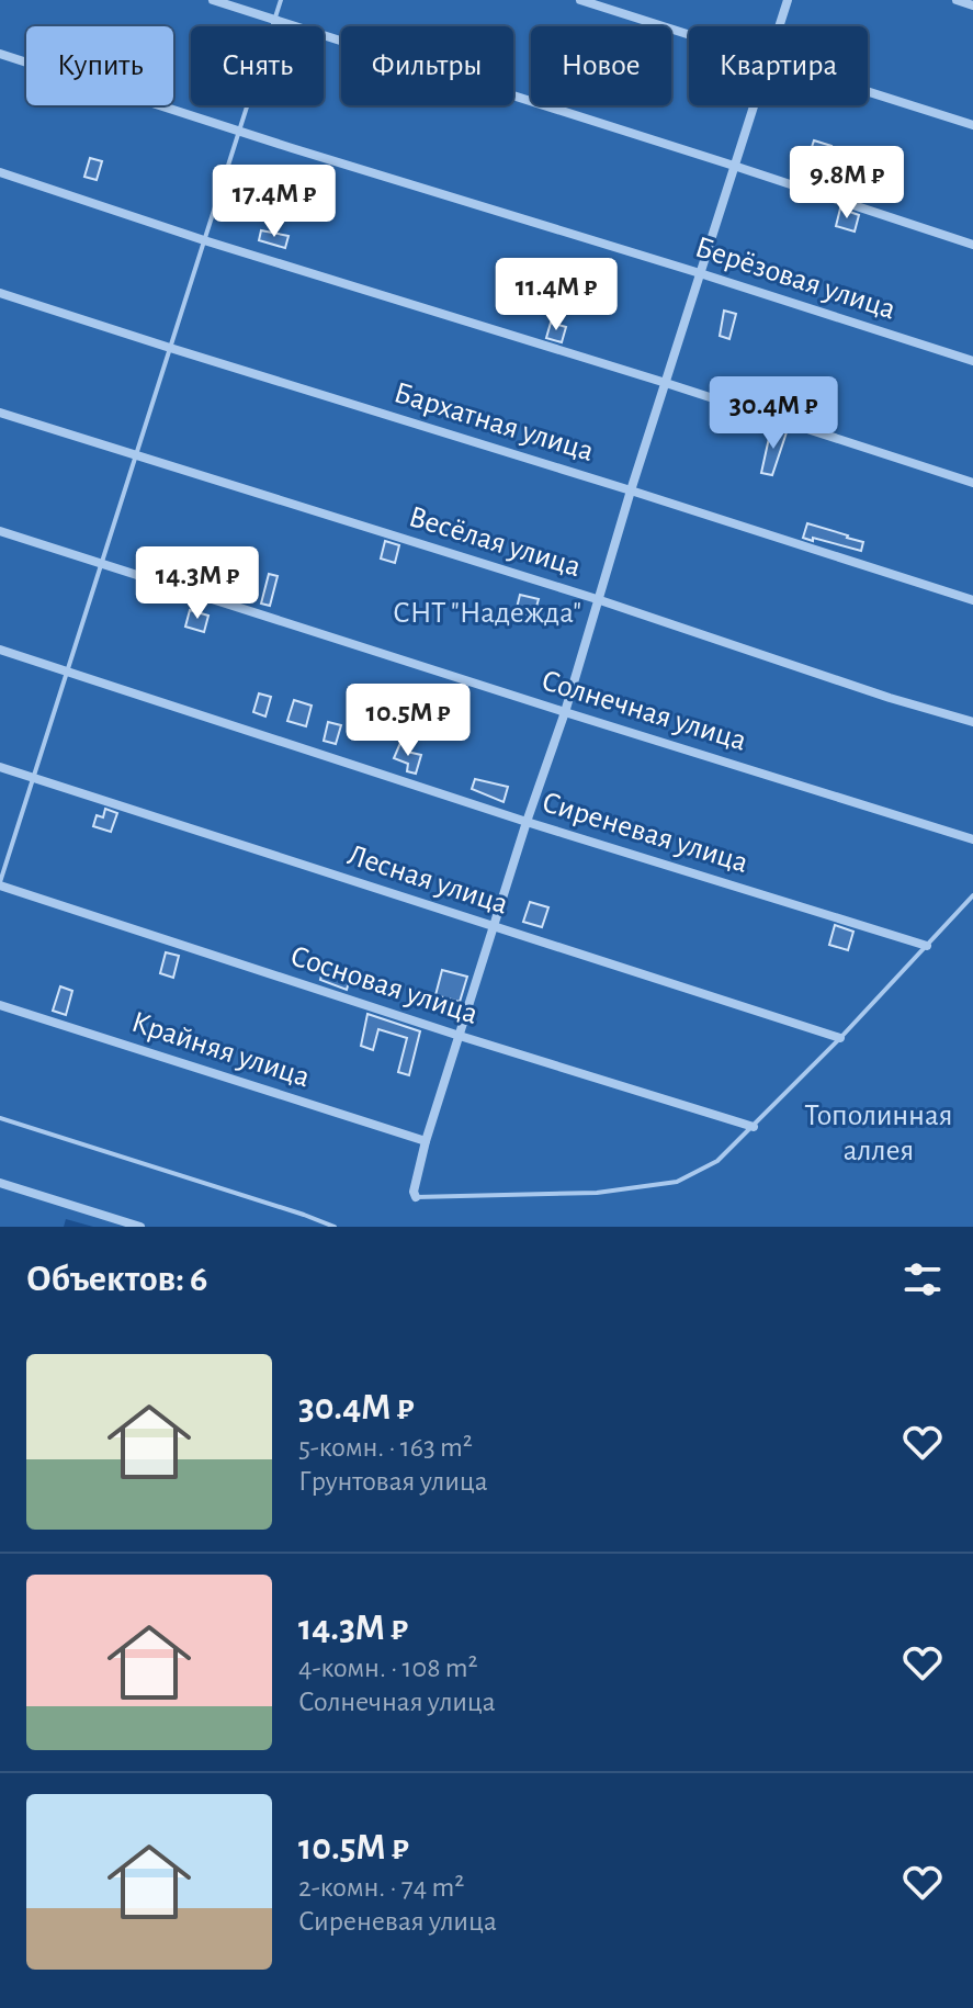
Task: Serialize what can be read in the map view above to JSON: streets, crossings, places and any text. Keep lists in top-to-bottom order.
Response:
{
  "streets": {
    "street": [
      "Берёзовая улица",
      "Бархатная улица",
      "Весёлая улица",
      "Солнечная улица",
      "Сиреневая улица",
      "Лесная улица",
      "Сосновая улица",
      "Крайняя улица"
    ]
  },
  "parks": ["СНТ \"Надежда\"", "Тополинная аллея"],
  "page": {
    "chip": [
      "Купить",
      "Снять",
      "Фильтры",
      "Новое",
      "Квартира"
    ],
    "price": [
      "9.8M ₽",
      "17.4M ₽",
      "11.4M ₽",
      "30.4M ₽",
      "14.3M ₽",
      "10.5M ₽"
    ],
    "heading": "Объектов: 6",
    "list": [
      {
        "name": "30.4M ₽",
        "note": "5-комн. · 163 m² · Грунтовая улица"
      },
      {
        "name": "14.3M ₽",
        "note": "4-комн. · 108 m² · Солнечная улица"
      },
      {
        "name": "10.5M ₽",
        "note": "2-комн. · 74 m² · Сиреневая улица"
      }
    ]
  }
}
